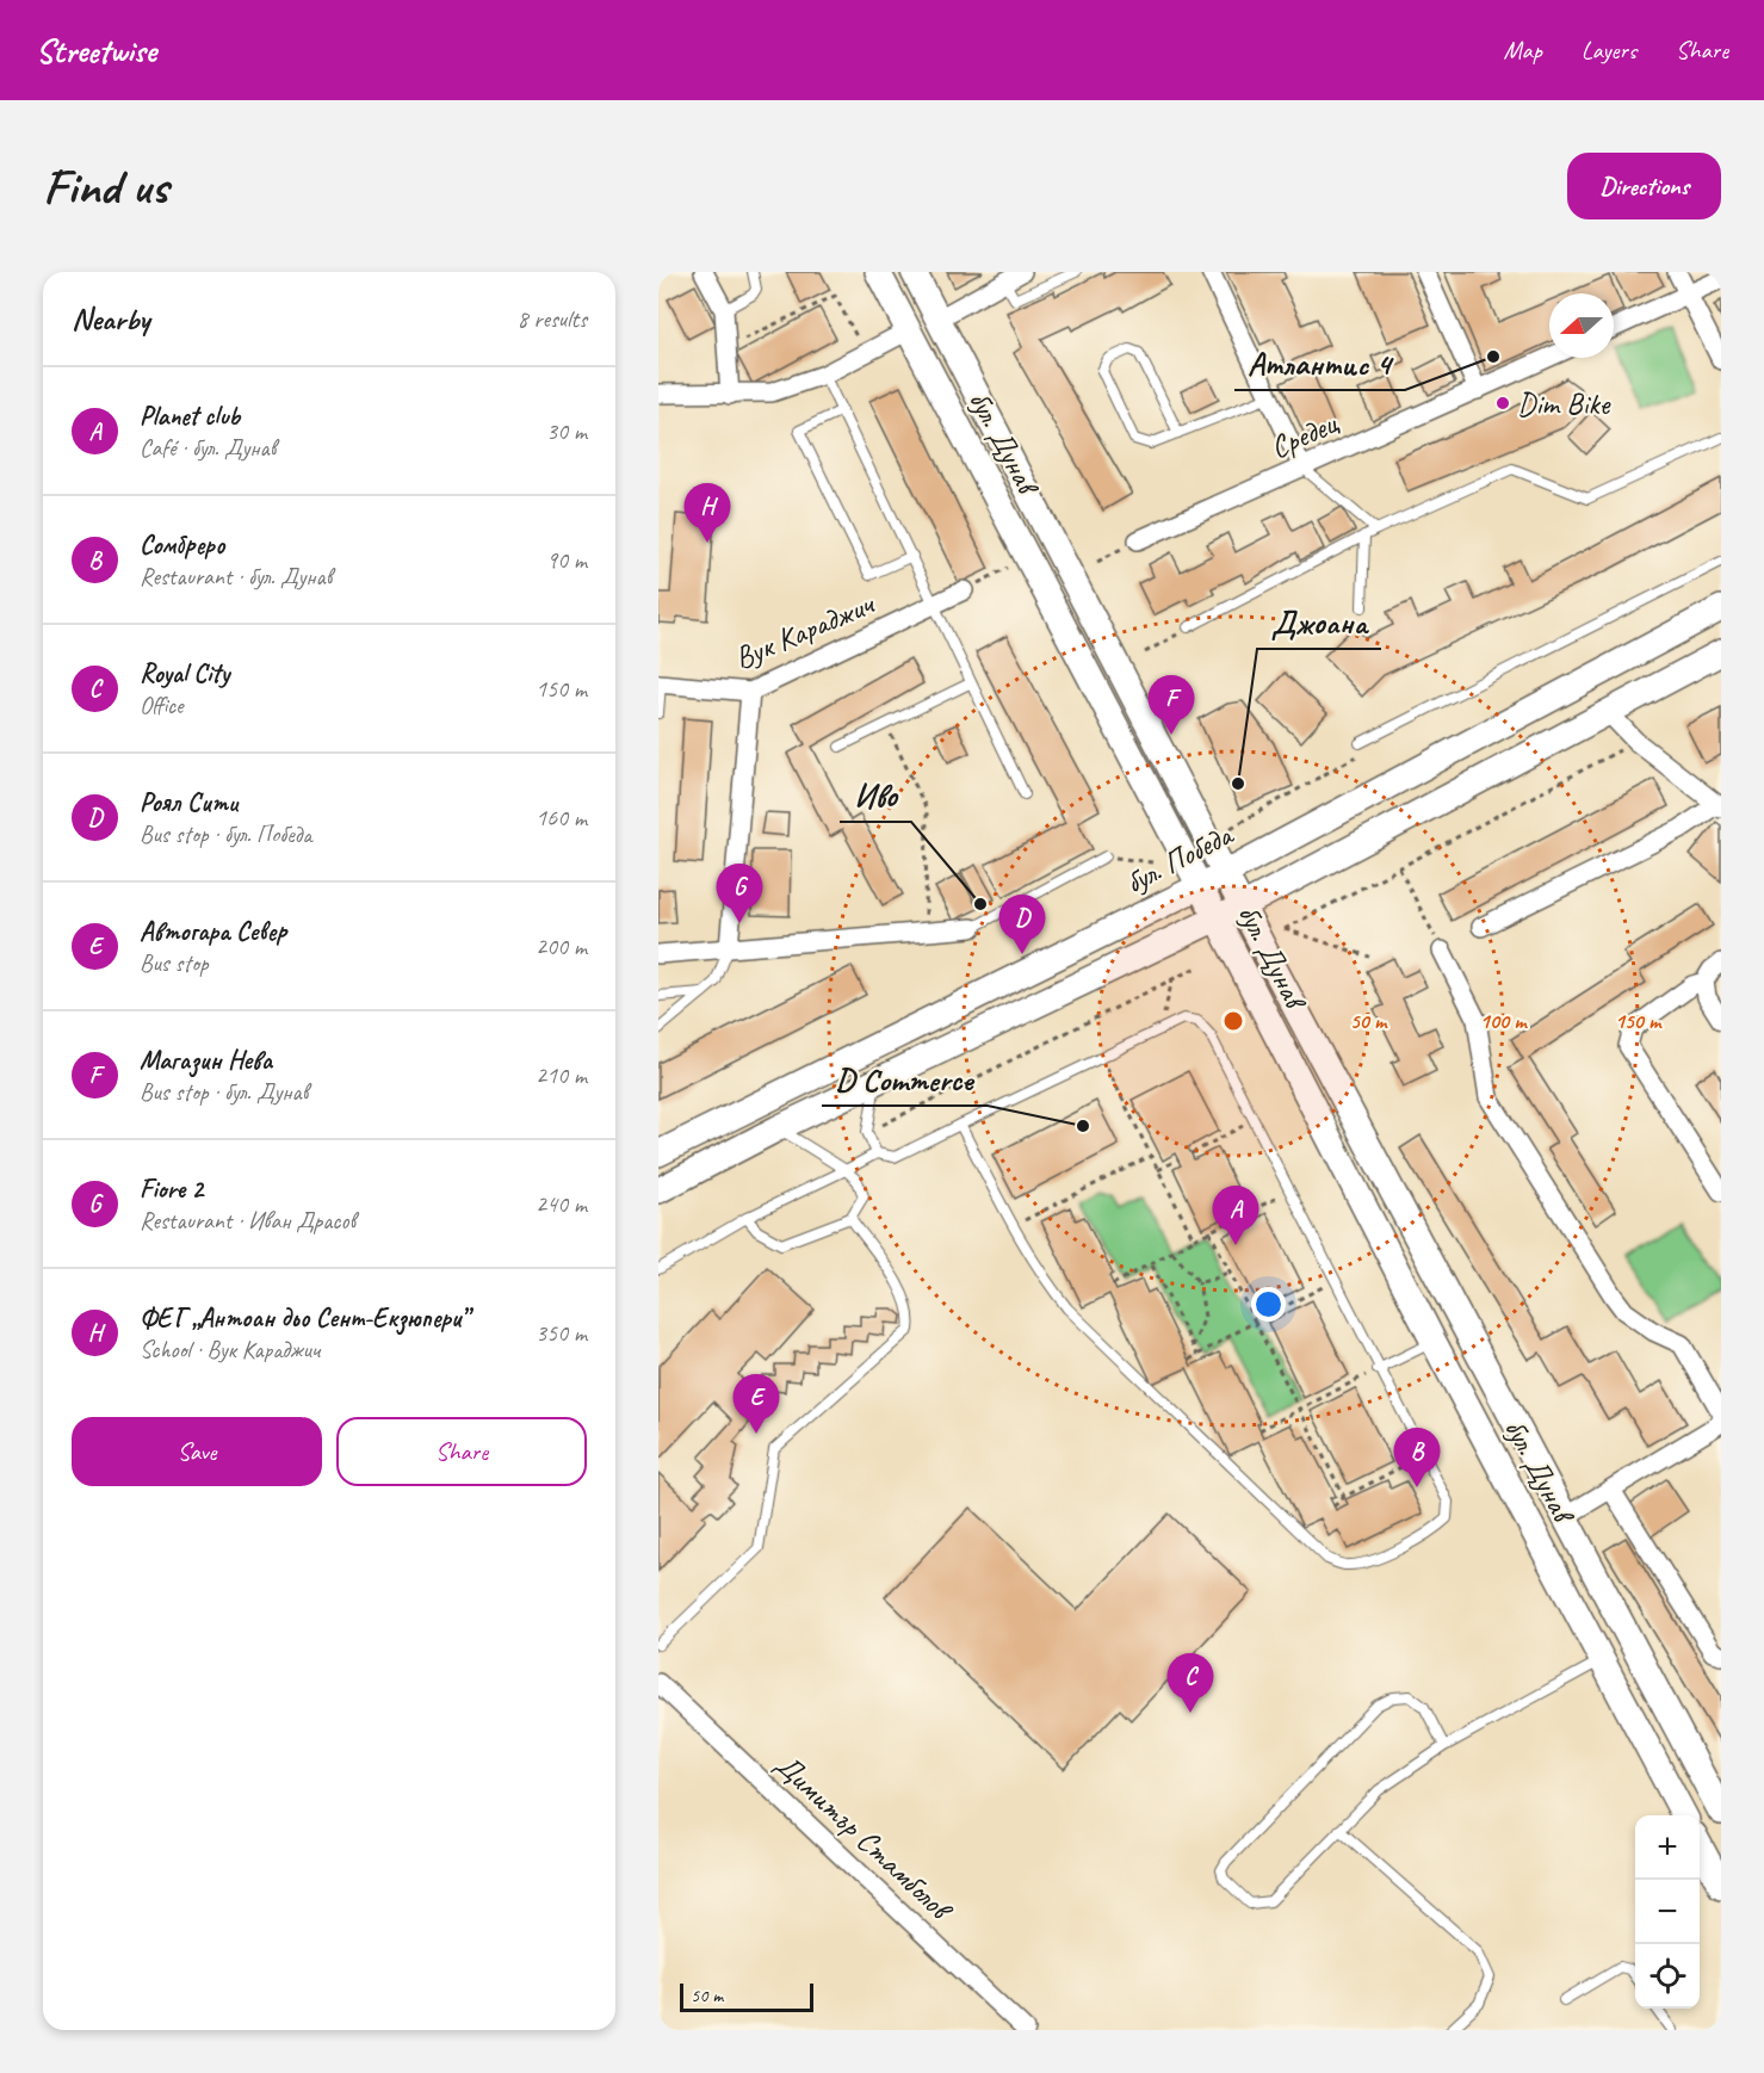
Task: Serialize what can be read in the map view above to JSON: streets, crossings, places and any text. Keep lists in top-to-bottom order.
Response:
{
  "streets": {
    "main road": ["бул. Дунав", "бул. Победа"],
    "street": ["Средец", "Вук Караджич", "Димитър Стамболов"]
  },
  "crossings": [
    ["бул. Дунав", "бул. Победа"]
  ],
  "places": [
    "Атлантис 4",
    "Dim Bike",
    "Джоана",
    "Иво",
    "D Commerce"
  ],
  "scale_bar": "50 m",
  "north": "left",
  "page": {
    "header": "Streetwise",
    "nav": ["Map", "Layers", "Share"],
    "buttons": [
      "Directions",
      ["Save", "Share"]
    ],
    "title": "Find us",
    "heading": ["Nearby", "8 results"],
    "list": [
      {
        "mark": "A",
        "name": "Planet club",
        "note": "Café · бул. Дунав",
        "value": "30 m"
      },
      {
        "mark": "B",
        "name": "Сомбреро",
        "note": "Restaurant · бул. Дунав",
        "value": "90 m"
      },
      {
        "mark": "C",
        "name": "Royal City",
        "note": "Office",
        "value": "150 m"
      },
      {
        "mark": "D",
        "name": "Роял Сити",
        "note": "Bus stop · бул. Победа",
        "value": "160 m"
      },
      {
        "mark": "E",
        "name": "Автогара Север",
        "note": "Bus stop",
        "value": "200 m"
      },
      {
        "mark": "F",
        "name": "Магазин Нева",
        "note": "Bus stop · бул. Дунав",
        "value": "210 m"
      },
      {
        "mark": "G",
        "name": "Fiore 2",
        "note": "Restaurant · Иван Драсов",
        "value": "240 m"
      },
      {
        "mark": "H",
        "name": "ФЕГ „Антоан дьо Сент-Екзюпери”",
        "note": "School · Вук Караджич",
        "value": "350 m"
      }
    ],
    "pins": [
      "H",
      "F",
      "G",
      "D",
      "A",
      "E",
      "B",
      "C"
    ],
    "map_buttons": ["+", "−"],
    "scale": "50 m"
  },
  "rings": ["50 m", "100 m", "150 m"]
}
